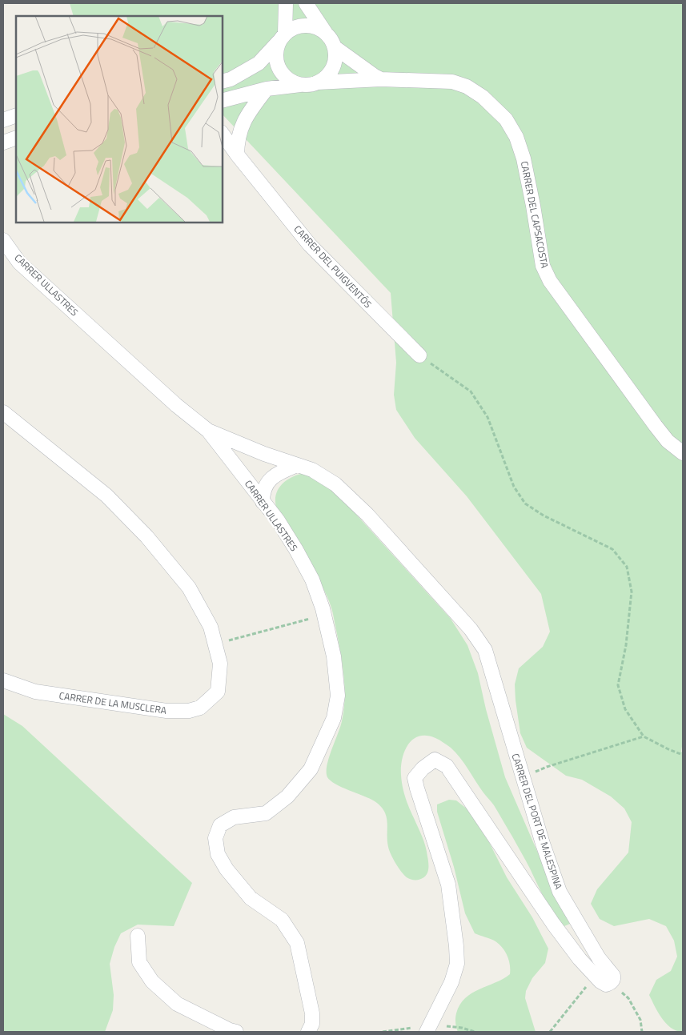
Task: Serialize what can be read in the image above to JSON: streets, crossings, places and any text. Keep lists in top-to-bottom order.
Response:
{
  "streets": {
    "street": [
      "CARRER DEL CAPSACOSTA",
      "CARRER DEL PUIGVENTÓS",
      "CARRER ULLASTRES",
      "CARRER DE LA MUSCLERA",
      "CARRER DEL PORT DE MALESPINA"
    ]
  },
  "crossings": [
    ["CARRER ULLASTRES", "CARRER DEL PORT DE MALESPINA"]
  ]
}
